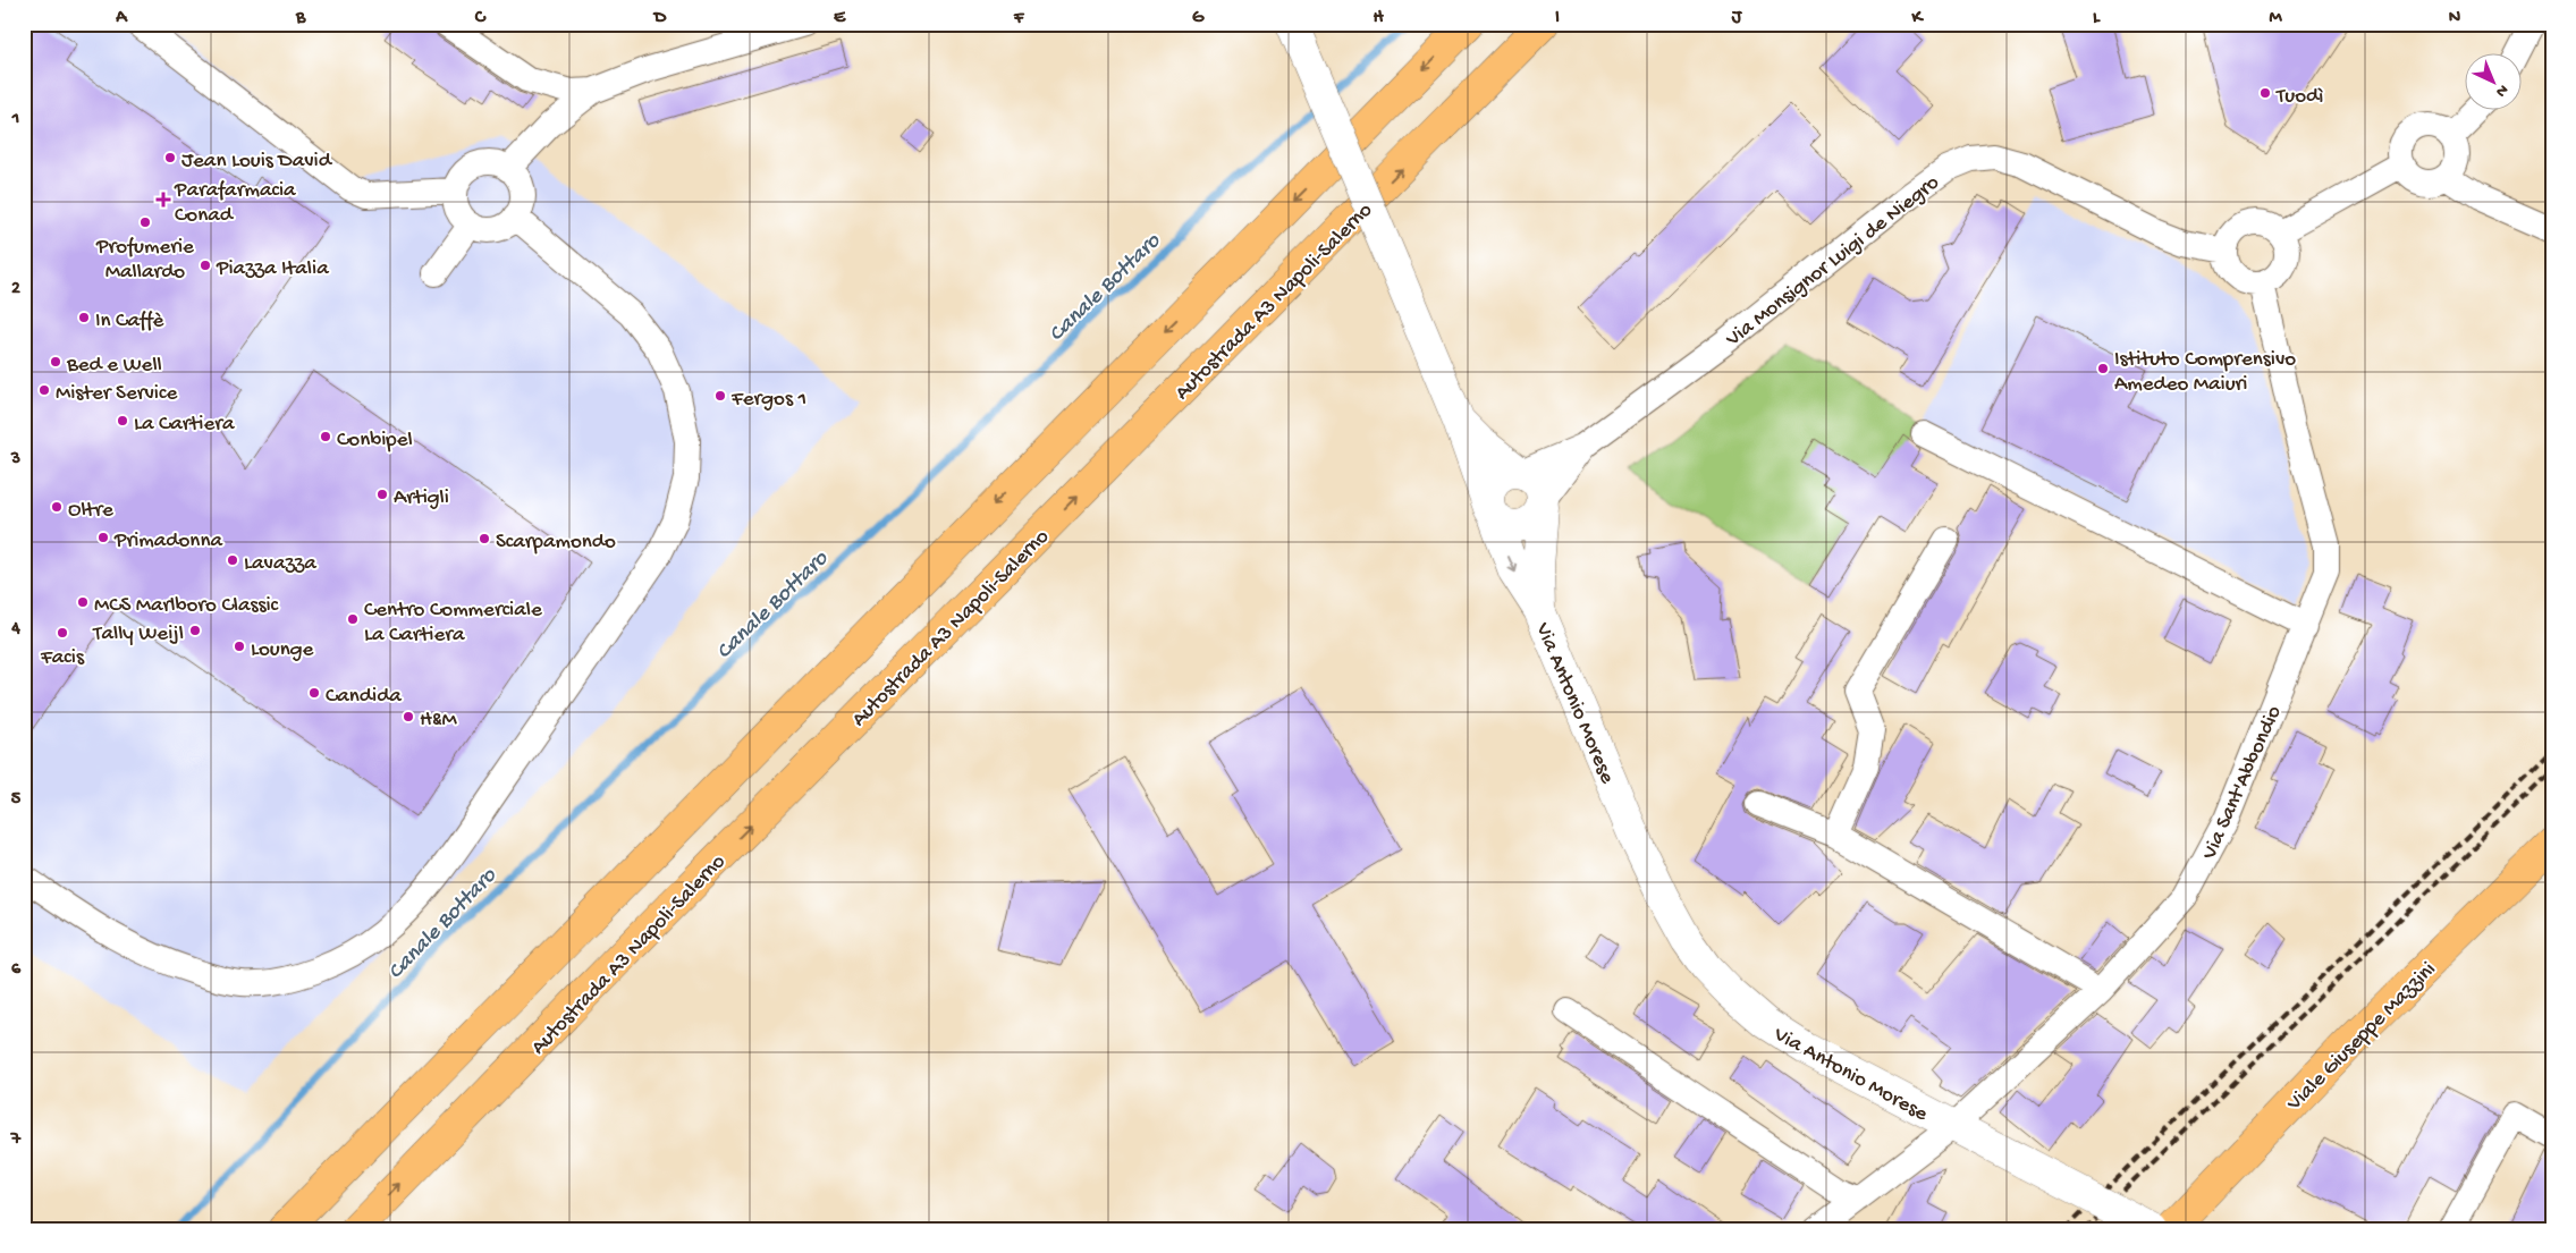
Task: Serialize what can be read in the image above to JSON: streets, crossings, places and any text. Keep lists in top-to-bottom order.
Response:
{
  "streets": {
    "main road": ["Autostrada A3 Napoli-Salerno", "Viale Giuseppe Mazzini"],
    "street": ["Via Monsignor Luigi de Niegro", "Via Antonio Morese", "Via Sant'Abbondio"]
  },
  "crossings": [
    ["Via Monsignor Luigi de Niegro", "Via Sant'Abbondio"],
    ["Via Antonio Morese", "Via Sant'Abbondio"]
  ],
  "water": ["Canale Bottaro"],
  "places": {
    "other": [
      "Tuodì",
      "Jean Louis David",
      "Profumerie Mallardo",
      "Piazza Italia",
      "In Caffè",
      "Bed e Well",
      "Istituto Comprensivo Amedeo Maiuri",
      "Mister Service",
      "Fergos 1",
      "La Cartiera",
      "Conbipel",
      "Artigli",
      "Oltre",
      "Primadonna",
      "Scarpamondo",
      "Lavazza",
      "MCS Marlboro Classic",
      "Centro Commerciale La Cartiera",
      "Tally Weijl",
      "Facis",
      "Lounge",
      "Candida",
      "H&M"
    ],
    "health": ["Parafarmacia Conad"]
  },
  "north": "bottom right",
  "grid": {
    "columns": [
      "A",
      "B",
      "C",
      "D",
      "E",
      "F",
      "G",
      "H",
      "I",
      "J",
      "K",
      "L",
      "M",
      "N"
    ],
    "rows": [
      "1",
      "2",
      "3",
      "4",
      "5",
      "6",
      "7"
    ]
  }
}
